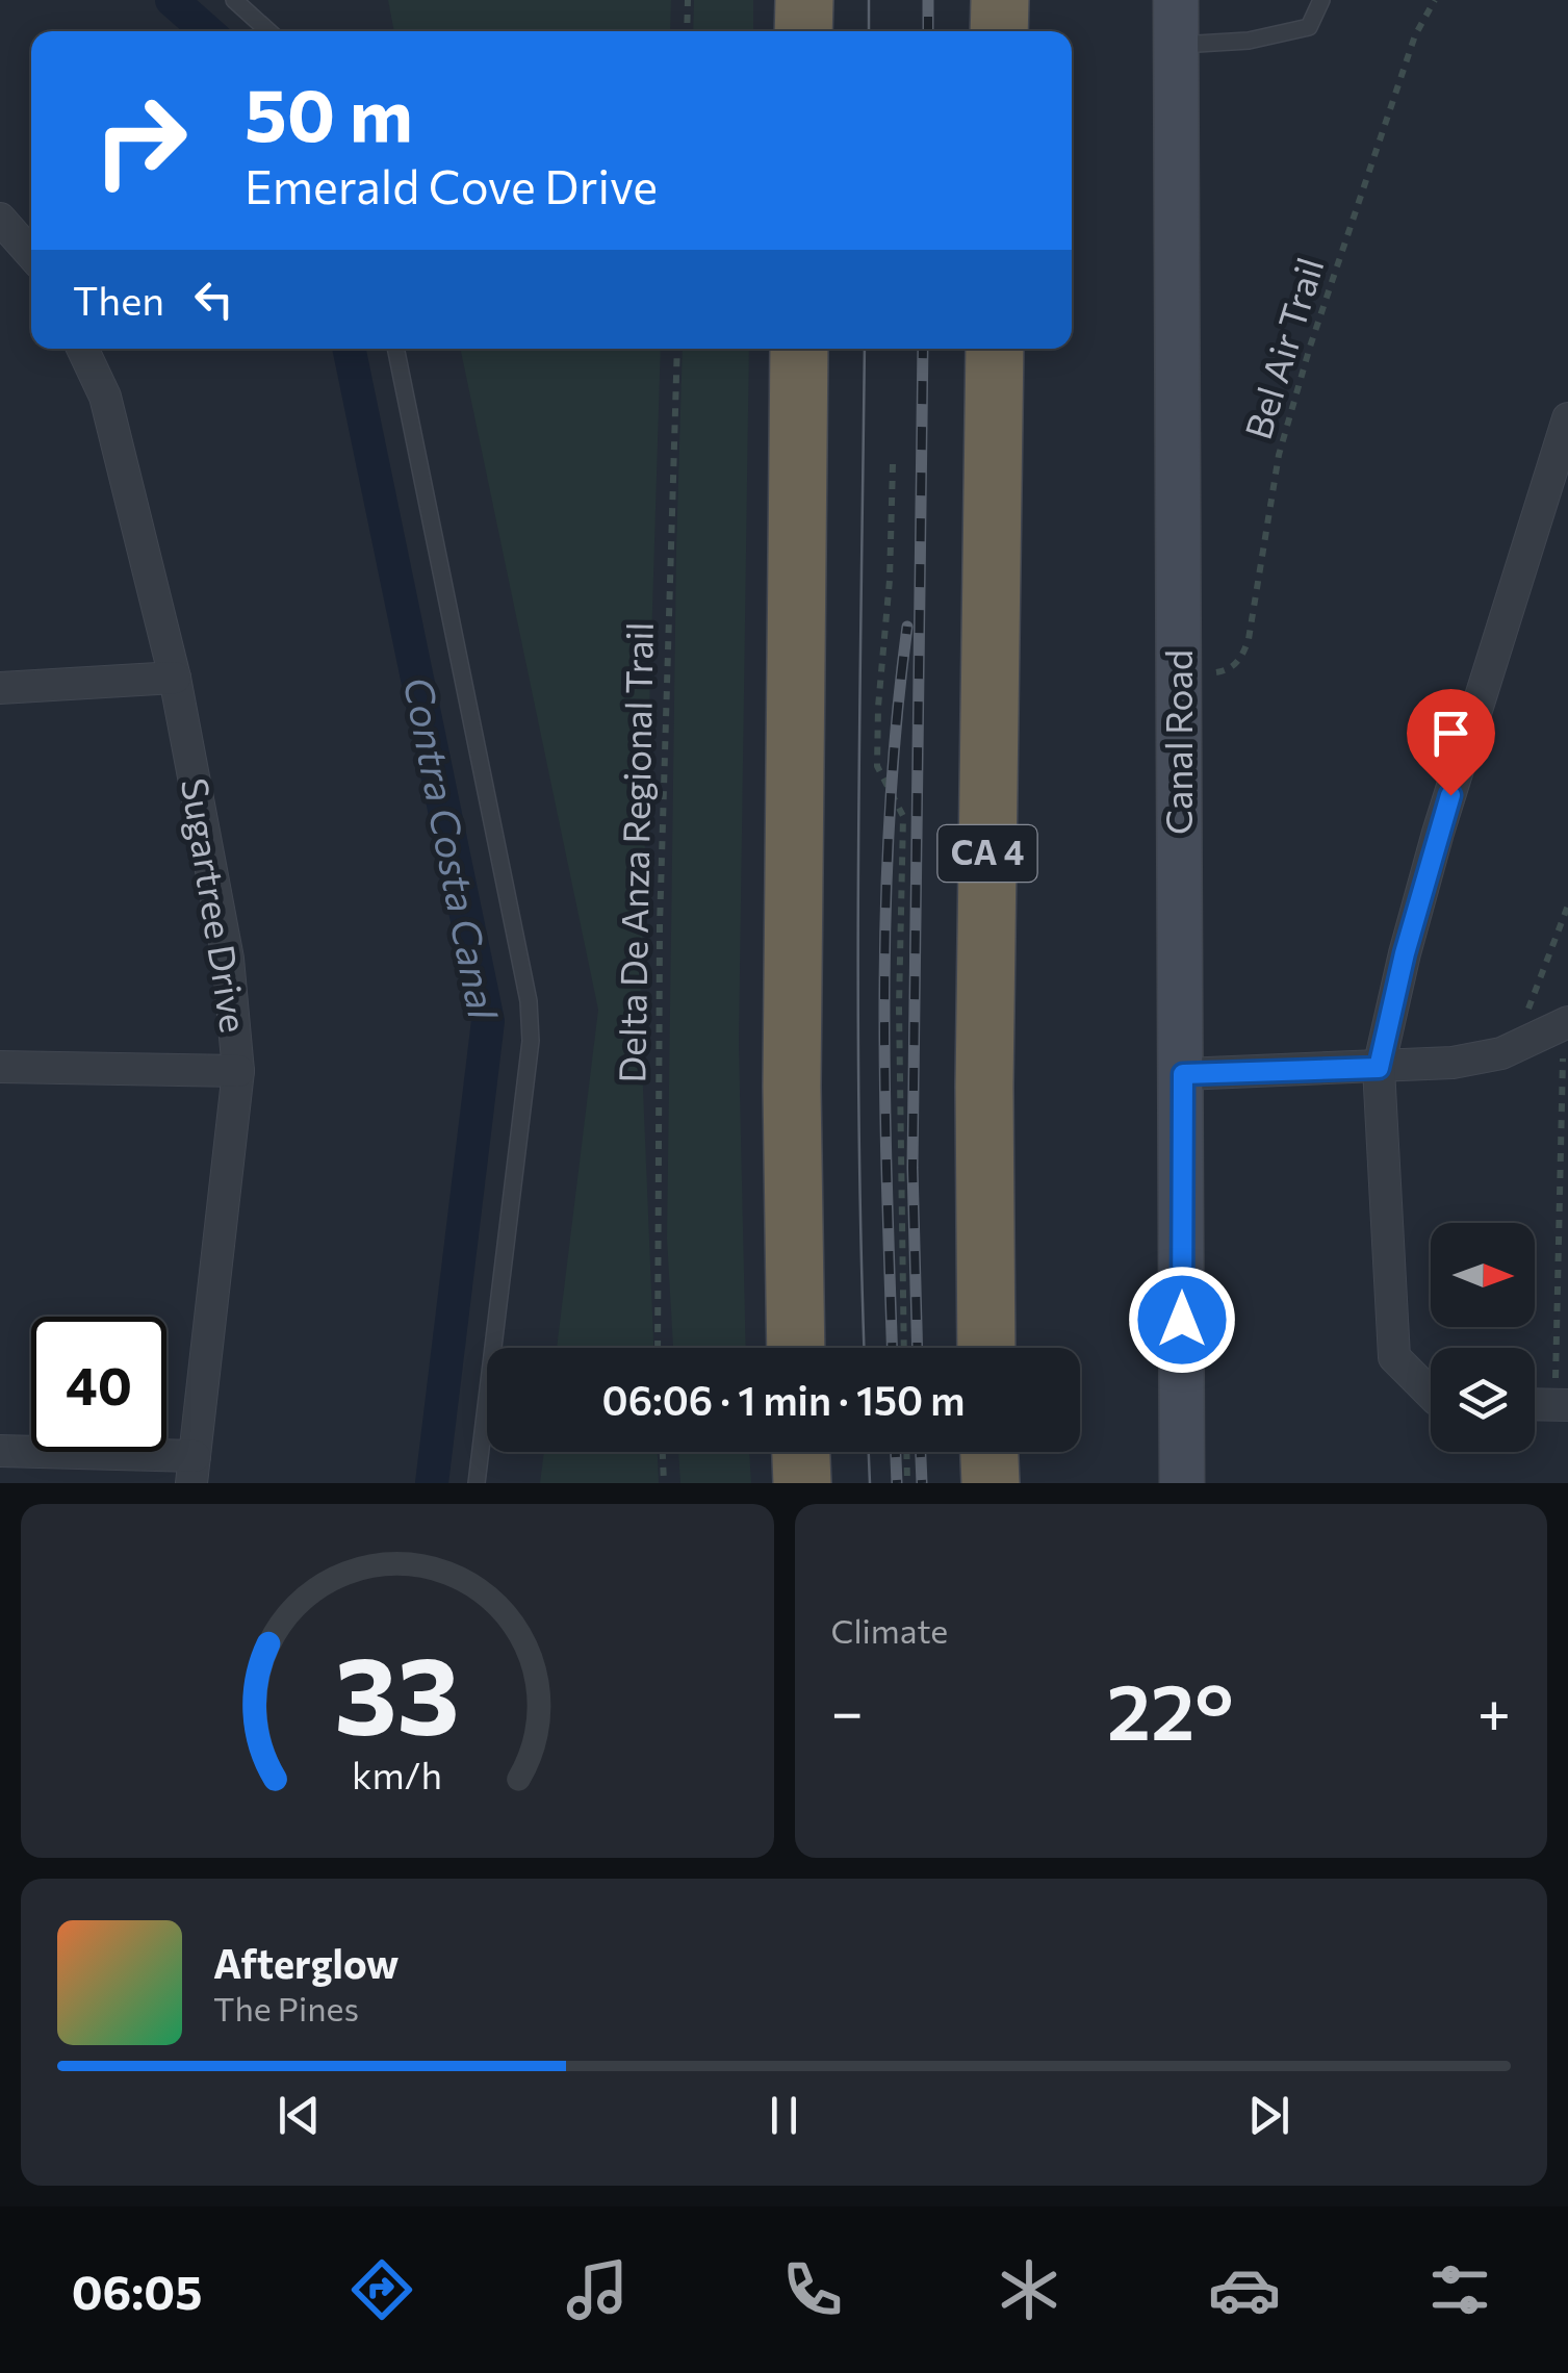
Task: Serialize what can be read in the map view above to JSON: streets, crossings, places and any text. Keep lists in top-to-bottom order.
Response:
{
  "streets": {
    "highway": ["CA 4"],
    "street": ["Canal Road", "Sugartree Drive"],
    "path": ["Bel Air Trail", "Delta De Anza Regional Trail"]
  },
  "crossings": [
    ["Bel Air Trail", "Canal Road"]
  ],
  "water": ["Contra Costa Canal"],
  "north": "right",
  "page": {
    "turn": ["50 m", "Emerald Cove Drive"],
    "then": "Then",
    "limit": "40",
    "trip": "06:06 · 1 min · 150 m",
    "tile": "Climate",
    "heat": ["−", "22°", "+"],
    "song": ["Afterglow", "The Pines"],
    "tabs": "06:05",
    "gauge": ["33", "km/h"]
  }
}
